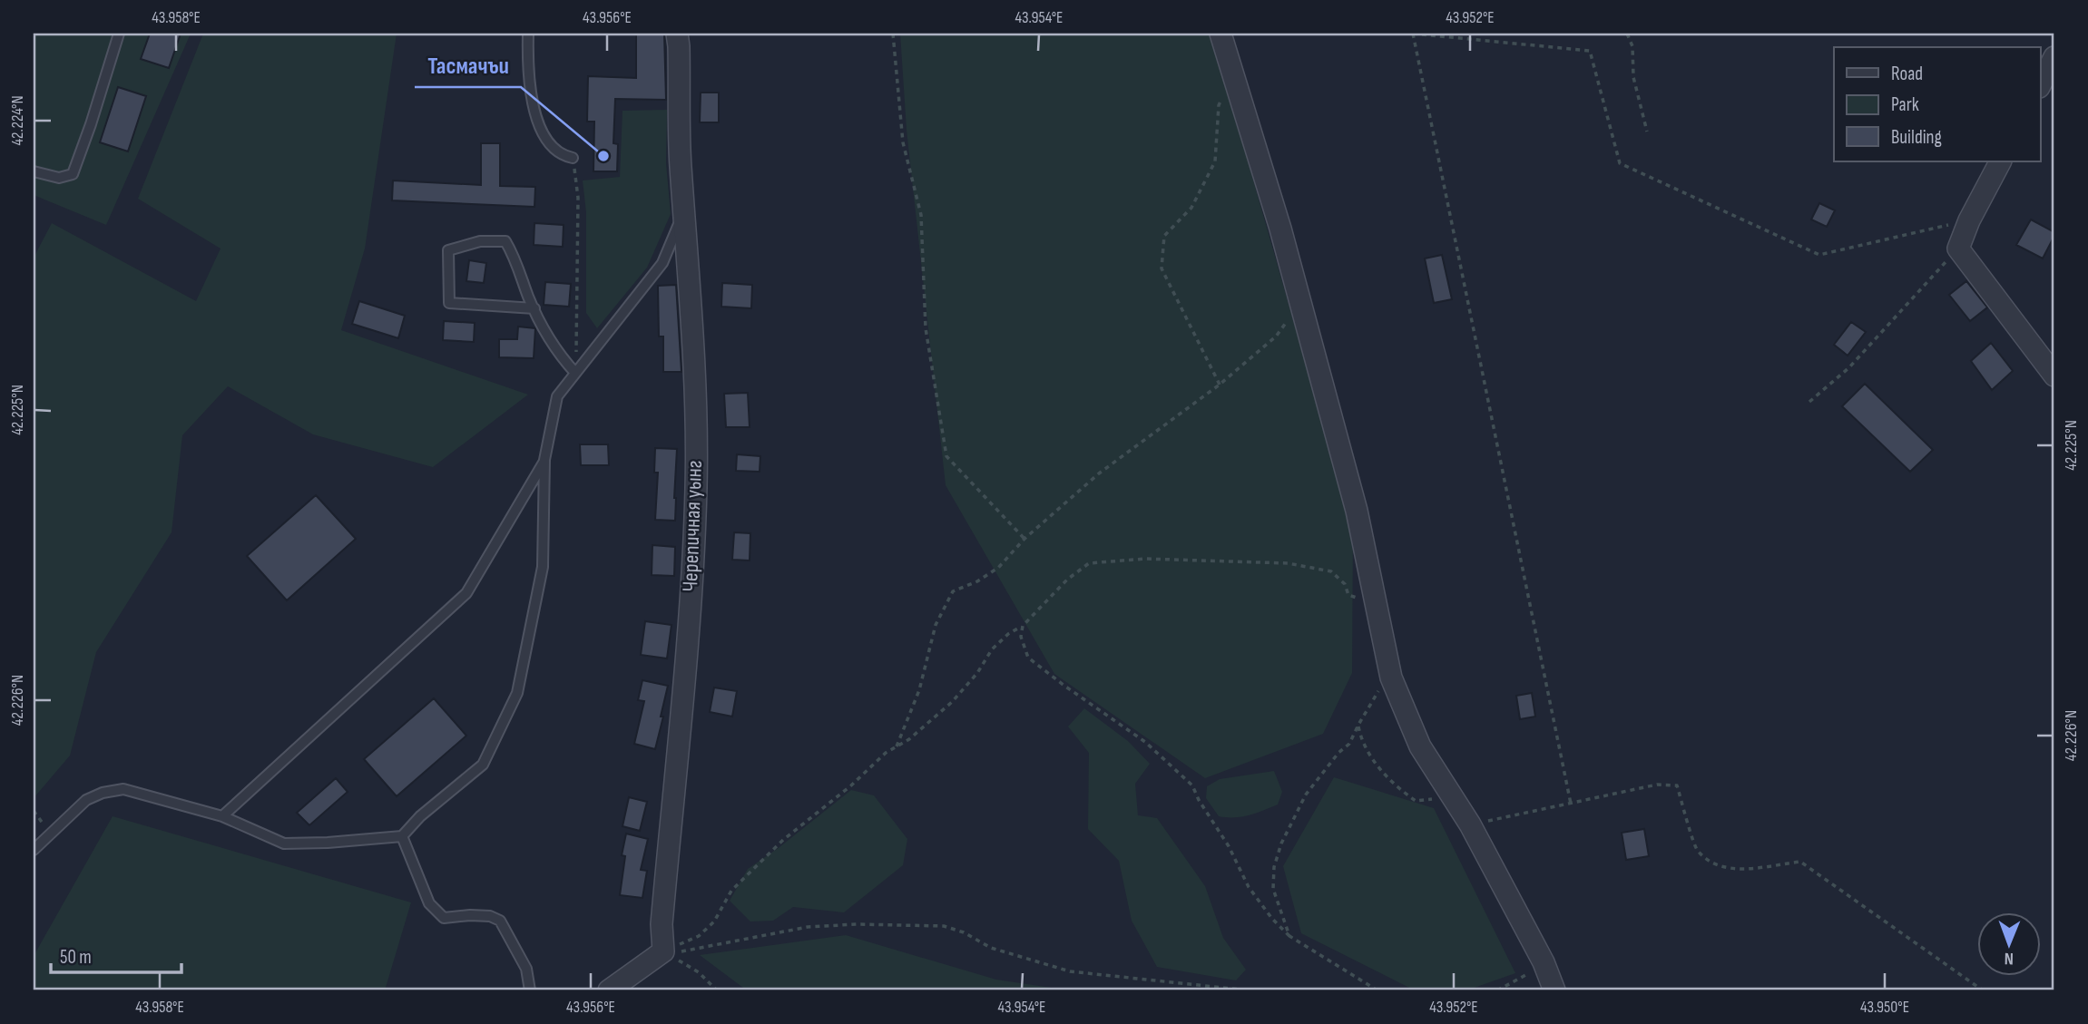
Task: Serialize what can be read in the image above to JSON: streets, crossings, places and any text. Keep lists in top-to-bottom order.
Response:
{
  "streets": {
    "street": ["Черепичная уынг"]
  },
  "places": ["Тасмачъи"],
  "legend": ["Road", "Park", "Building"],
  "scale_bar": "50 m",
  "north": "bottom",
  "coordinates": [
    "43.958°E",
    "43.956°E",
    "43.954°E",
    "43.952°E",
    "42.224°N",
    "42.225°N",
    "42.226°N",
    "43.950°E"
  ]
}
